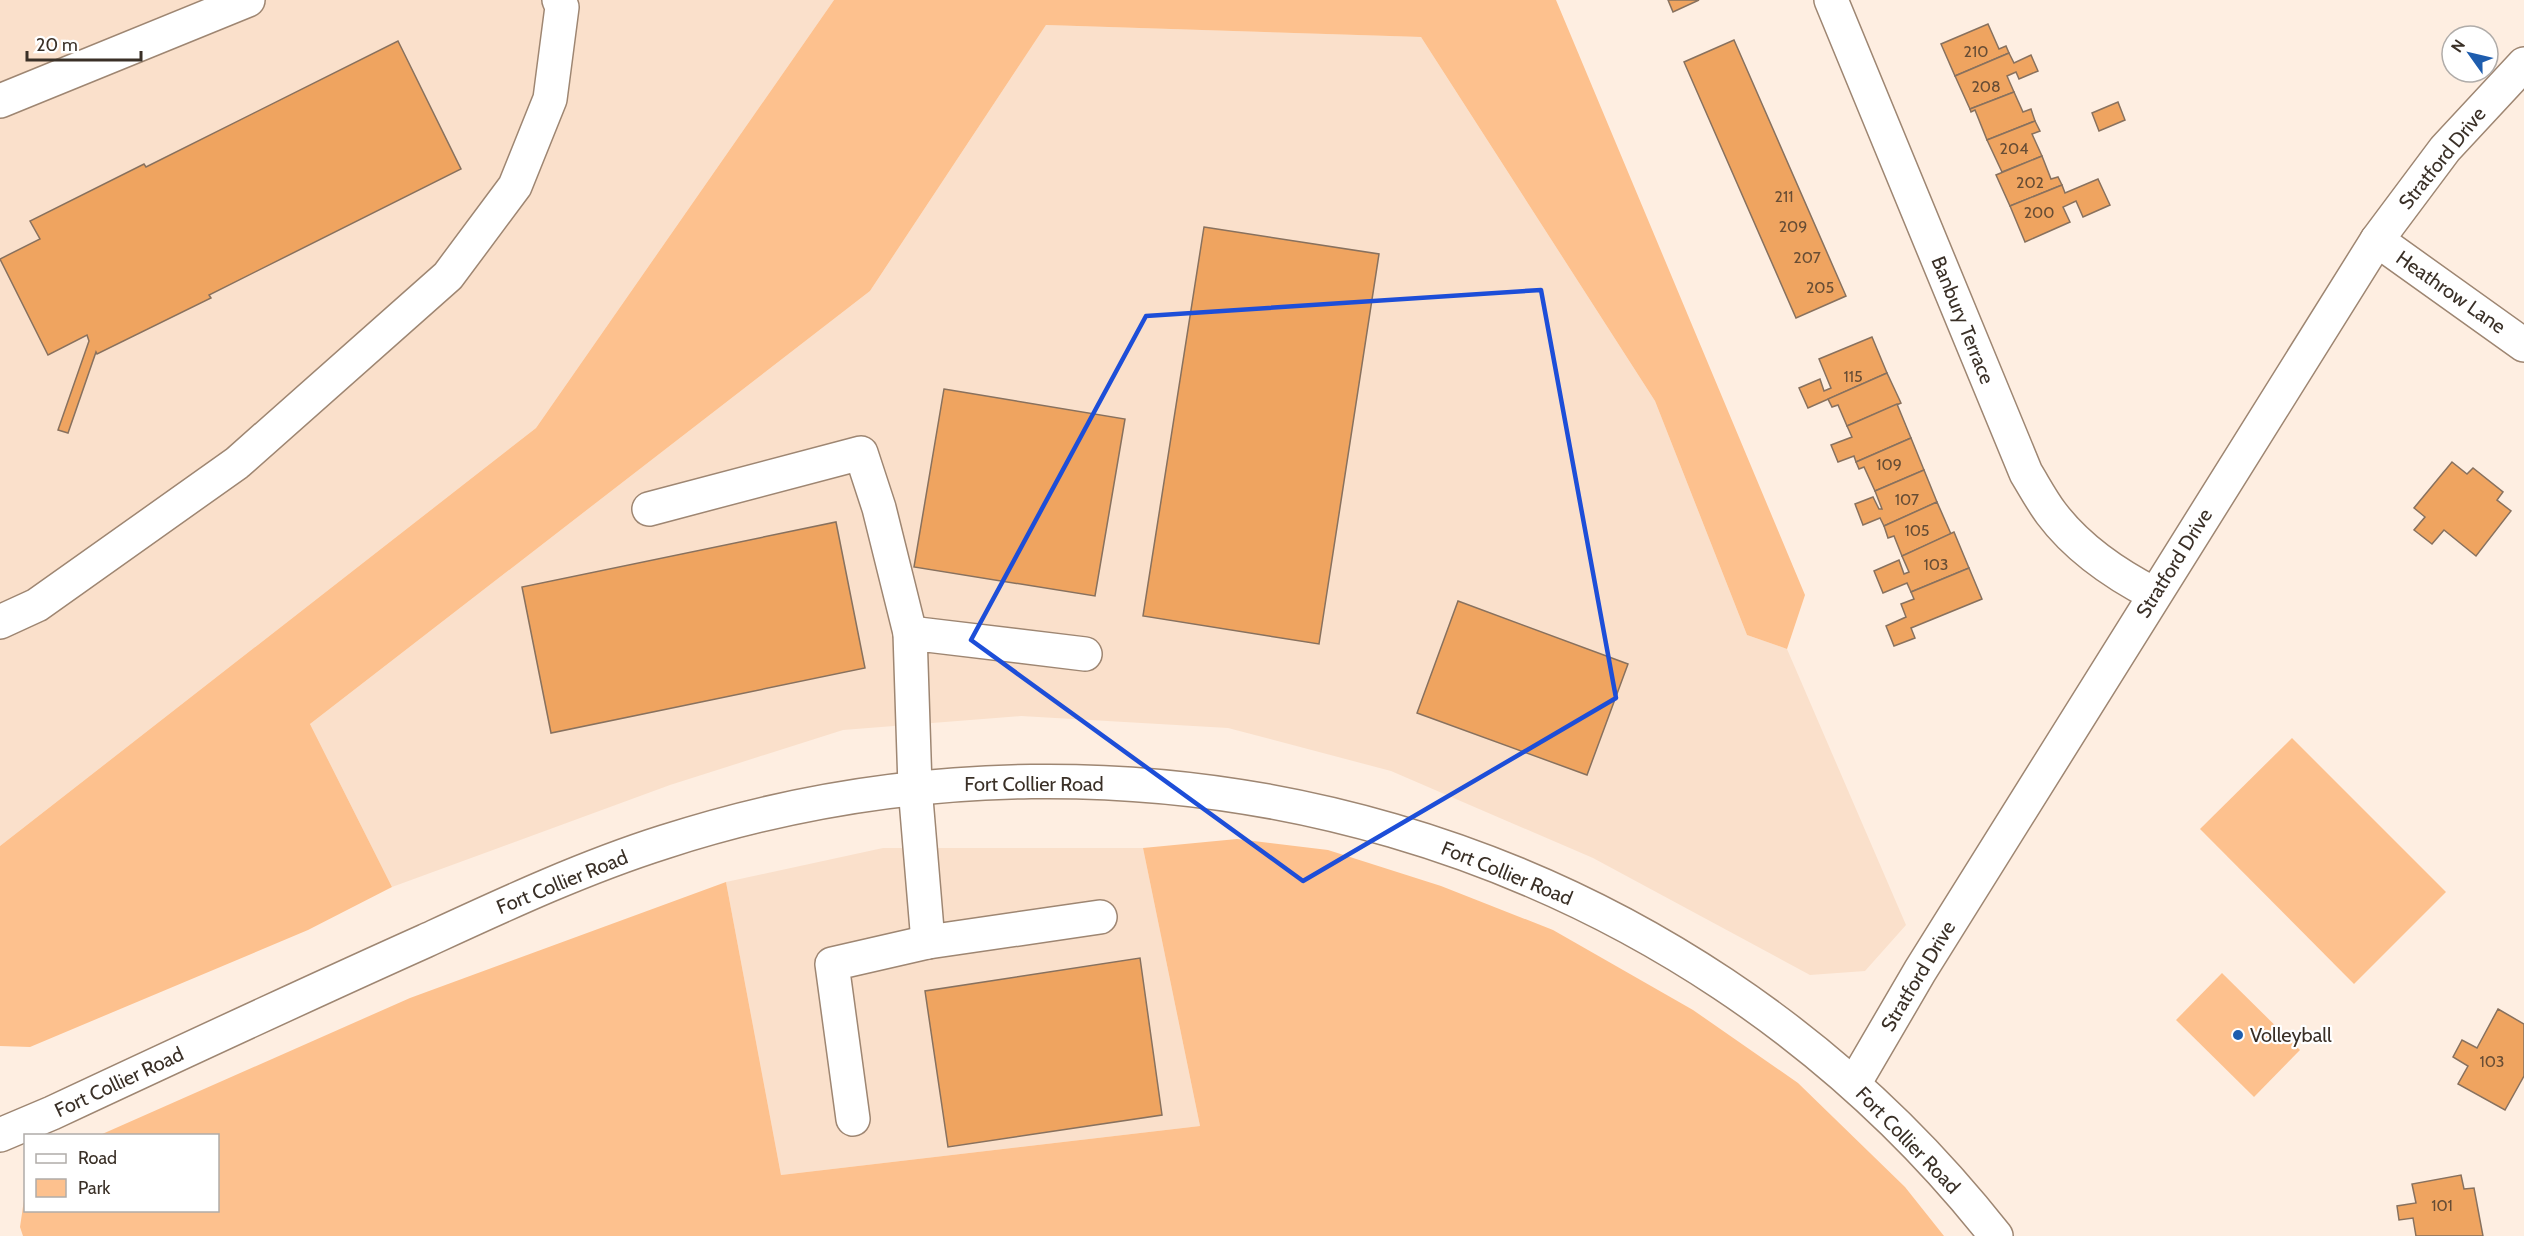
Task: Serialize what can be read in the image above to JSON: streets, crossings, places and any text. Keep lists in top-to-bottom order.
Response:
{
  "streets": {
    "street": [
      "Stratford Drive",
      "Heathrow Lane",
      "Banbury Terrace",
      "Fort Collier Road"
    ]
  },
  "crossings": [
    ["Stratford Drive", "Heathrow Lane"],
    ["Stratford Drive", "Banbury Terrace"],
    ["Stratford Drive", "Fort Collier Road"]
  ],
  "places": ["Volleyball"],
  "house_numbers": [
    "210",
    "208",
    "204",
    "202",
    "211",
    "200",
    "209",
    "207",
    "205",
    "115",
    "109",
    "107",
    "105",
    "103",
    "103",
    "101"
  ],
  "legend": ["Road", "Park"],
  "scale_bar": "20 m",
  "north": "top left"
}
